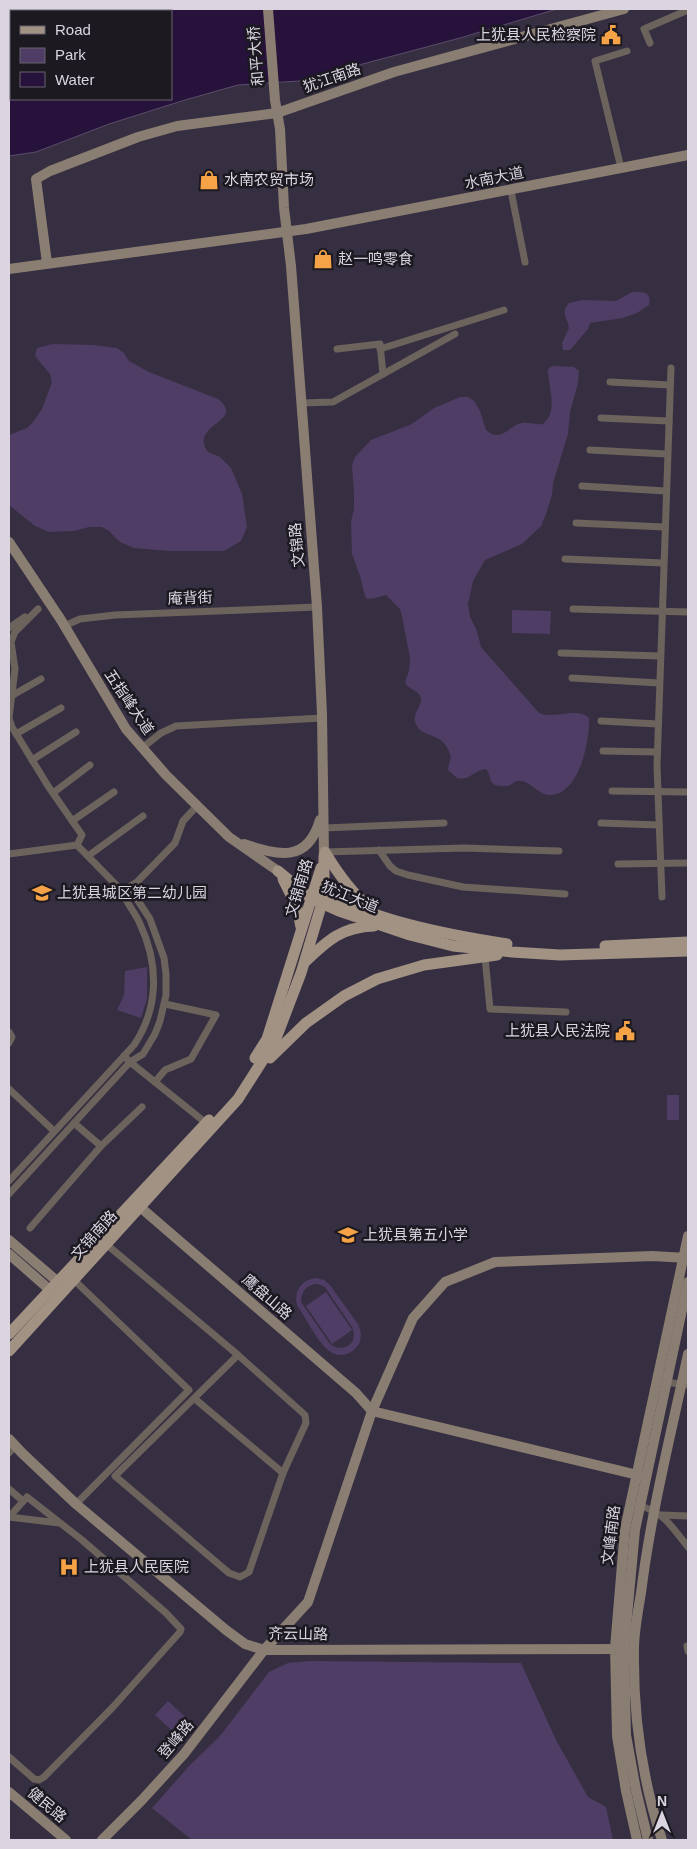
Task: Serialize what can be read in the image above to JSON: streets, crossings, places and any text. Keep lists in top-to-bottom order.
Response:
{
  "streets": {
    "main road": ["文锦南路", "犹江大道"],
    "street": [
      "和平大桥",
      "犹江南路",
      "水南大道",
      "文锦路",
      "庵背街",
      "五指峰大道",
      "鹰盘山路",
      "文峰南路",
      "齐云山路",
      "登峰路",
      "健民路"
    ]
  },
  "crossings": [
    ["和平大桥", "犹江南路"],
    ["和平大桥", "文锦路"],
    ["犹江南路", "水南大道"],
    ["犹江南路", "文锦路"],
    ["水南大道", "文锦路"],
    ["文锦路", "庵背街"],
    ["文锦路", "文锦南路"],
    ["庵背街", "五指峰大道"],
    ["五指峰大道", "犹江大道"],
    ["文锦南路", "犹江大道"],
    ["文锦南路", "鹰盘山路"],
    ["鹰盘山路", "登峰路"],
    ["文峰南路", "齐云山路"],
    ["文峰南路", "登峰路"],
    ["齐云山路", "登峰路"]
  ],
  "places": {
    "public building": ["上犹县人民检察院", "上犹县人民法院"],
    "shop": ["水南农贸市场", "赵一鸣零食"],
    "school or university": ["上犹县城区第二幼儿园", "上犹县第五小学"],
    "hospital": ["上犹县人民医院"]
  },
  "legend": ["Road", "Park", "Water"],
  "north": "top"
}
